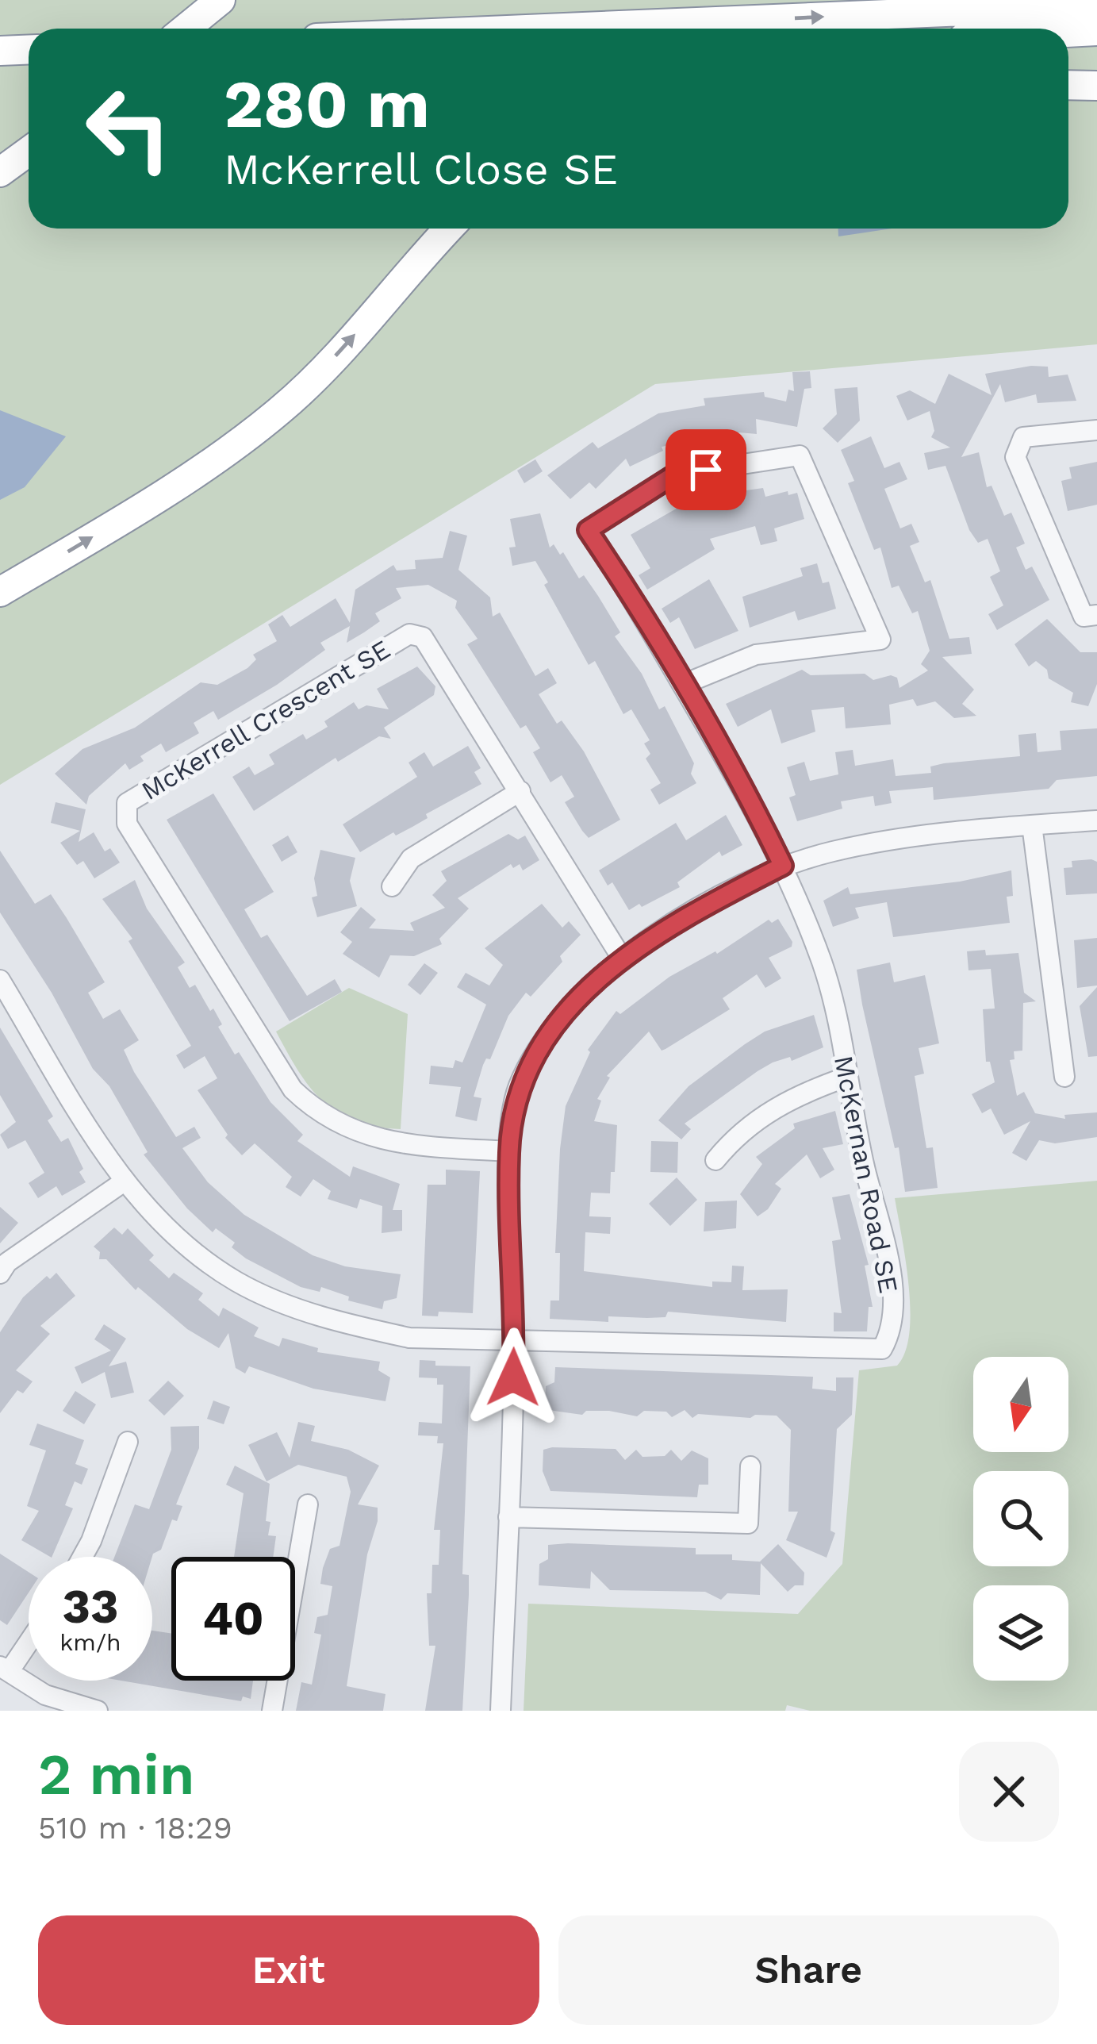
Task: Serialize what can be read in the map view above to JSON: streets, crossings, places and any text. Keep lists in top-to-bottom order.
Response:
{
  "streets": {
    "street": ["McKerrell Crescent SE", "McKernan Road SE"]
  },
  "north": "bottom",
  "page": {
    "turn": ["280 m", "McKerrell Close SE"],
    "speed": "33 km/h",
    "limit": "40",
    "heading": ["2 min", "510 m · 18:29"],
    "buttons": ["Exit", "Share"]
  }
}
